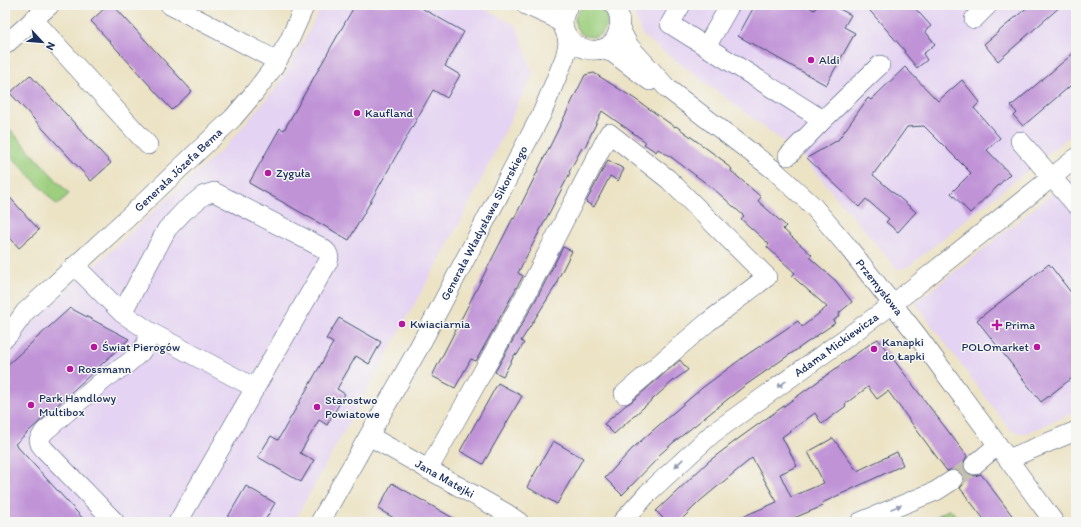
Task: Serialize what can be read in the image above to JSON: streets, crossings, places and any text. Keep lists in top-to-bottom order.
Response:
{
  "streets": {
    "street": [
      "Generała Józefa Bema",
      "Generała Władysława Sikorskiego",
      "Przemysłowa",
      "Adama Mickiewicza",
      "Jana Matejki"
    ]
  },
  "crossings": [
    ["Generała Władysława Sikorskiego", "Przemysłowa"],
    ["Generała Władysława Sikorskiego", "Jana Matejki"],
    ["Przemysłowa", "Adama Mickiewicza"]
  ],
  "one_way": ["Adama Mickiewicza"],
  "places": {
    "other": [
      "Aldi",
      "Kaufland",
      "Zyguła",
      "Kwiaciarnia",
      "Świat Pierogów",
      "POLOmarket",
      "Kanapki do Łapki",
      "Rossmann",
      "Park Handlowy Multibox",
      "Starostwo Powiatowe"
    ],
    "health": ["Prima"]
  },
  "north": "bottom right"
}
